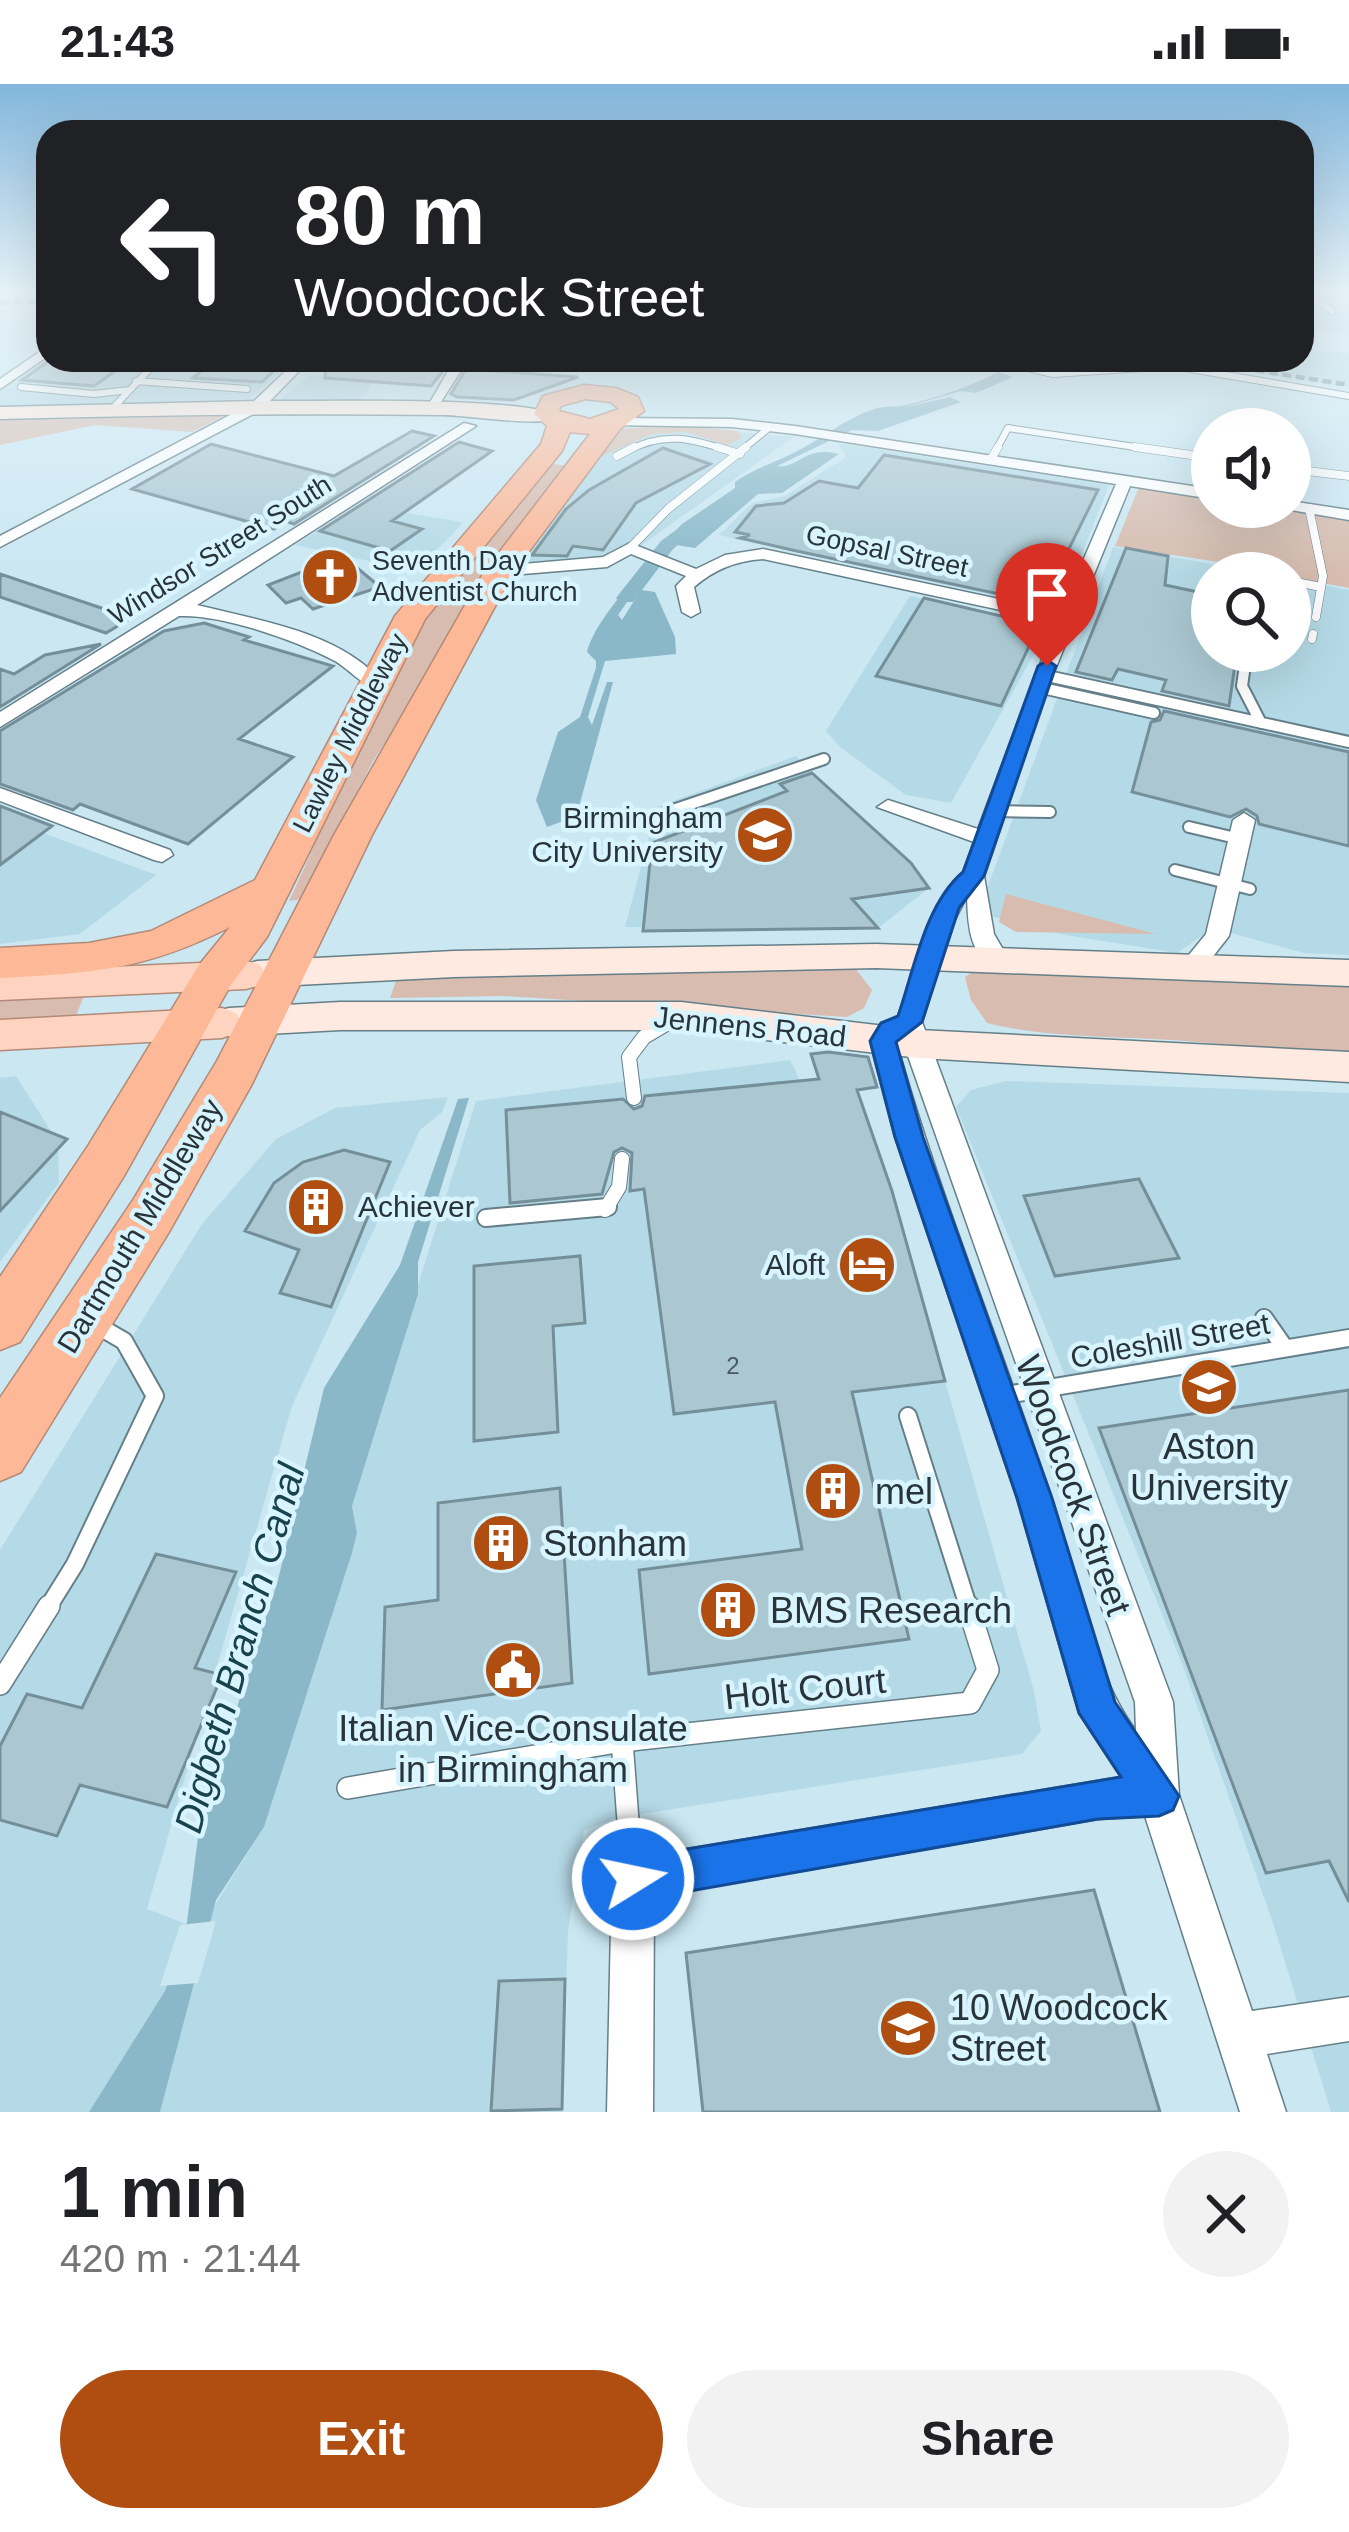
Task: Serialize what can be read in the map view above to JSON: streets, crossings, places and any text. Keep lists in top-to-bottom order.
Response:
{
  "streets": {
    "highway": ["Lawley Middleway", "Dartmouth Middleway"],
    "main road": ["Jennens Road"],
    "street": ["Windsor Street South", "Gopsal Street", "Woodcock Street"],
    "lane": ["Coleshill Street", "Holt Court"]
  },
  "crossings": [
    ["Lawley Middleway", "Jennens Road"],
    ["Lawley Middleway", "Dartmouth Middleway"],
    ["Jennens Road", "Dartmouth Middleway"],
    ["Jennens Road", "Woodcock Street"],
    ["Coleshill Street", "Woodcock Street"]
  ],
  "water": ["Digbeth Branch Canal"],
  "places": {
    "church": ["Seventh Day Adventist Church"],
    "school or university": ["Birmingham City University", "Aston University", "10 Woodcock Street"],
    "building": [
      "Achiever",
      "mel",
      "Stonham",
      "BMS Research"
    ],
    "hotel": ["Aloft"],
    "public building": ["Italian Vice-Consulate in Birmingham"]
  },
  "house_numbers": ["2"],
  "page": {
    "status": "21:43",
    "turn": ["80 m", "Woodcock Street"],
    "heading": ["1 min", "420 m · 21:44"],
    "buttons": ["Exit", "Share"]
  }
}
